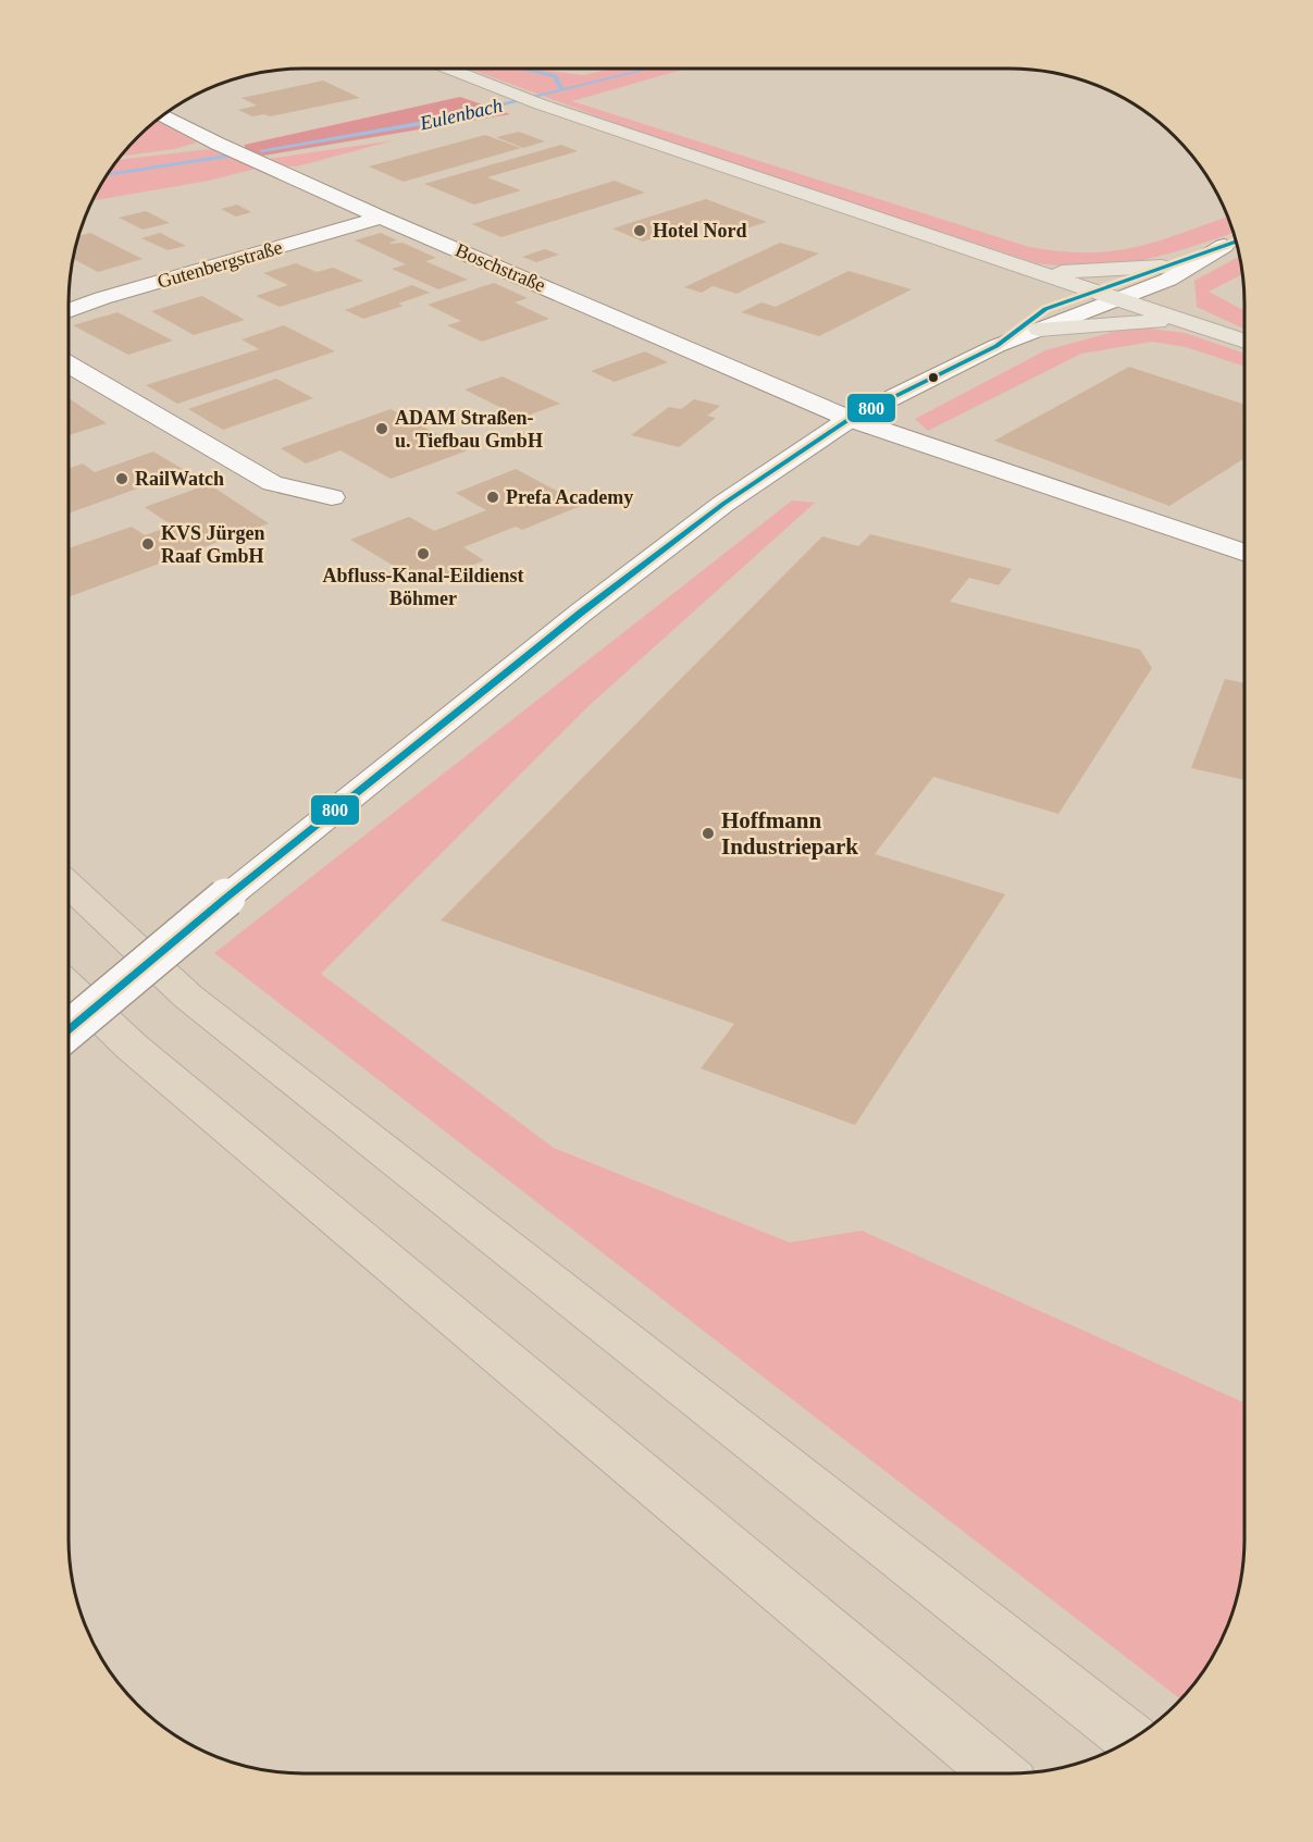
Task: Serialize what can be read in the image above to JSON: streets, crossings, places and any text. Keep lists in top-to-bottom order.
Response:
{
  "streets": {
    "street": ["Gutenbergstraße", "Boschstraße"]
  },
  "crossings": [
    ["Gutenbergstraße", "Boschstraße"]
  ],
  "water": ["Eulenbach"],
  "places": [
    "Hotel Nord",
    "ADAM Straßen- u. Tiefbau GmbH",
    "RailWatch",
    "Prefa Academy",
    "KVS Jürgen Raaf GmbH",
    "Abfluss-Kanal-Eildienst Böhmer",
    "Hoffmann Industriepark"
  ],
  "lines": ["transit line 800"]
}
